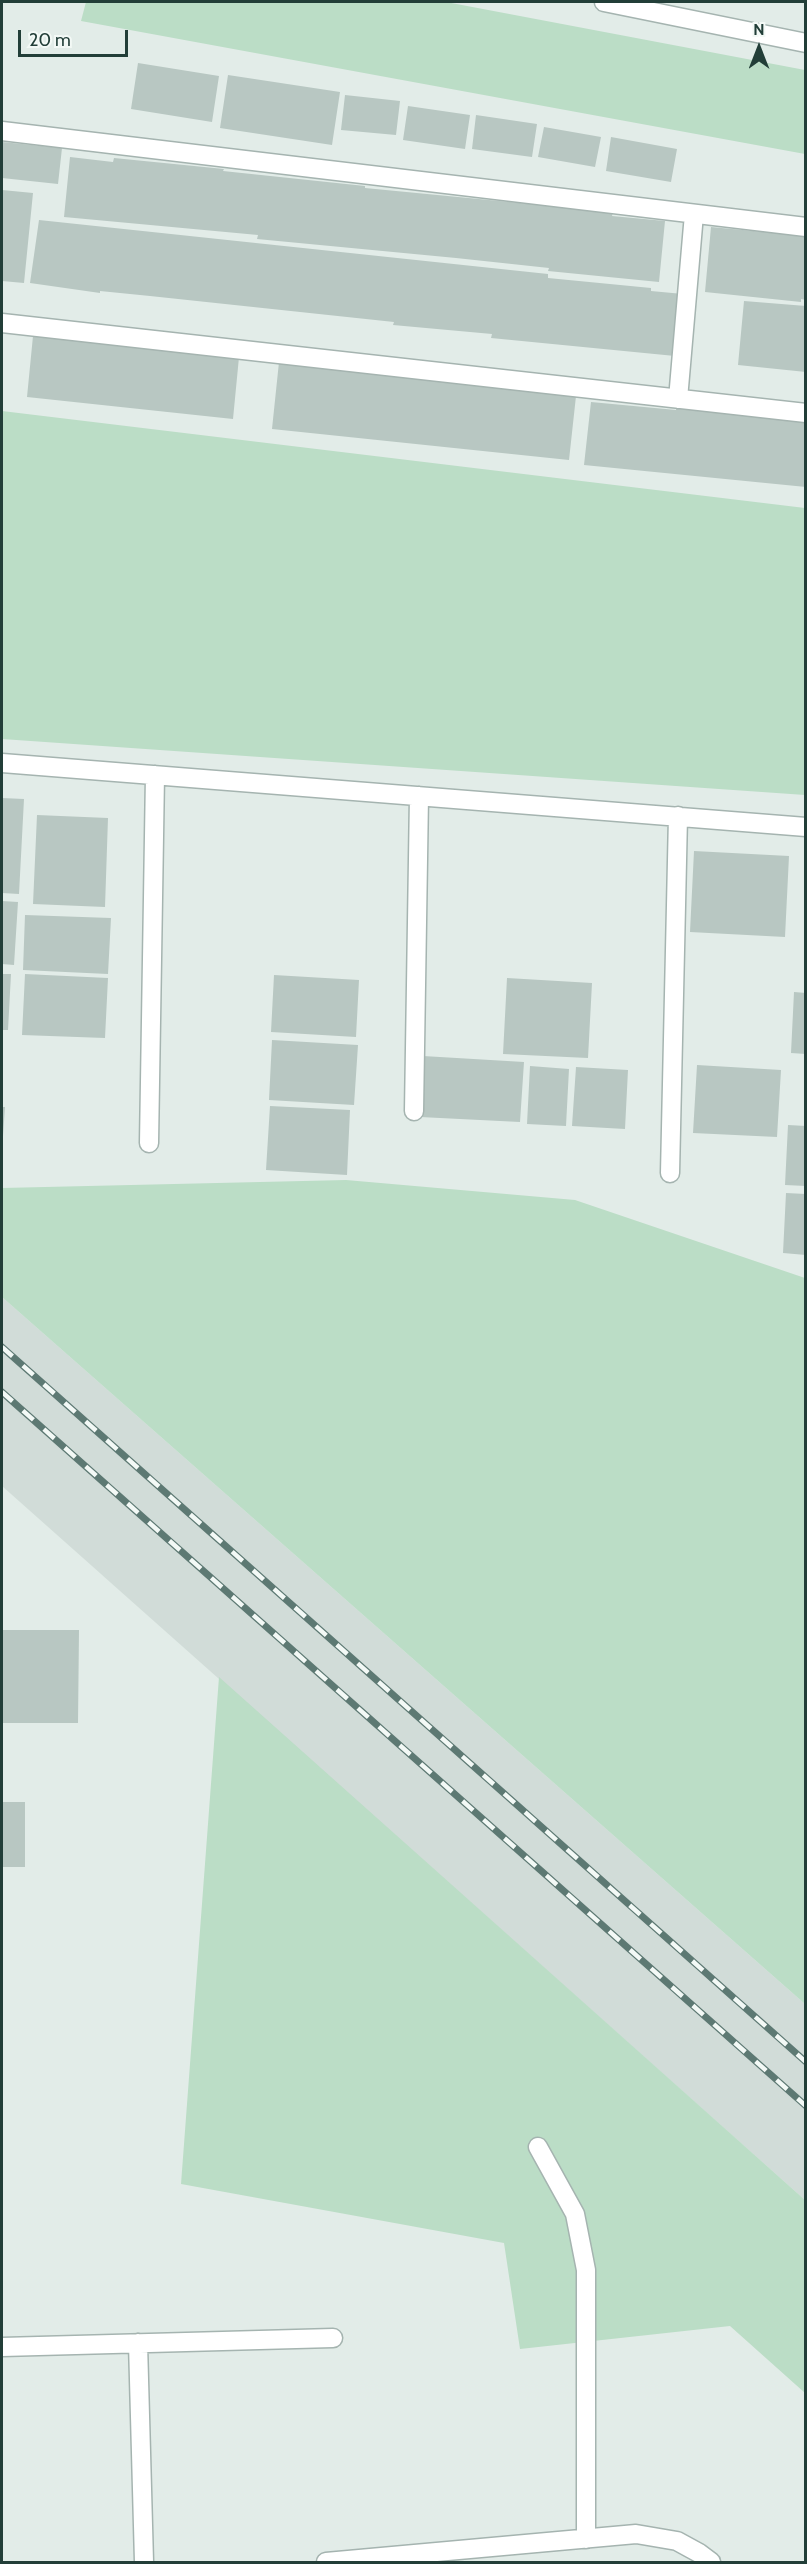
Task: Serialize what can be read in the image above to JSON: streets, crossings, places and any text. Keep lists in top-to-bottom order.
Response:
{
  "scale_bar": "20 m",
  "north": "top"
}
